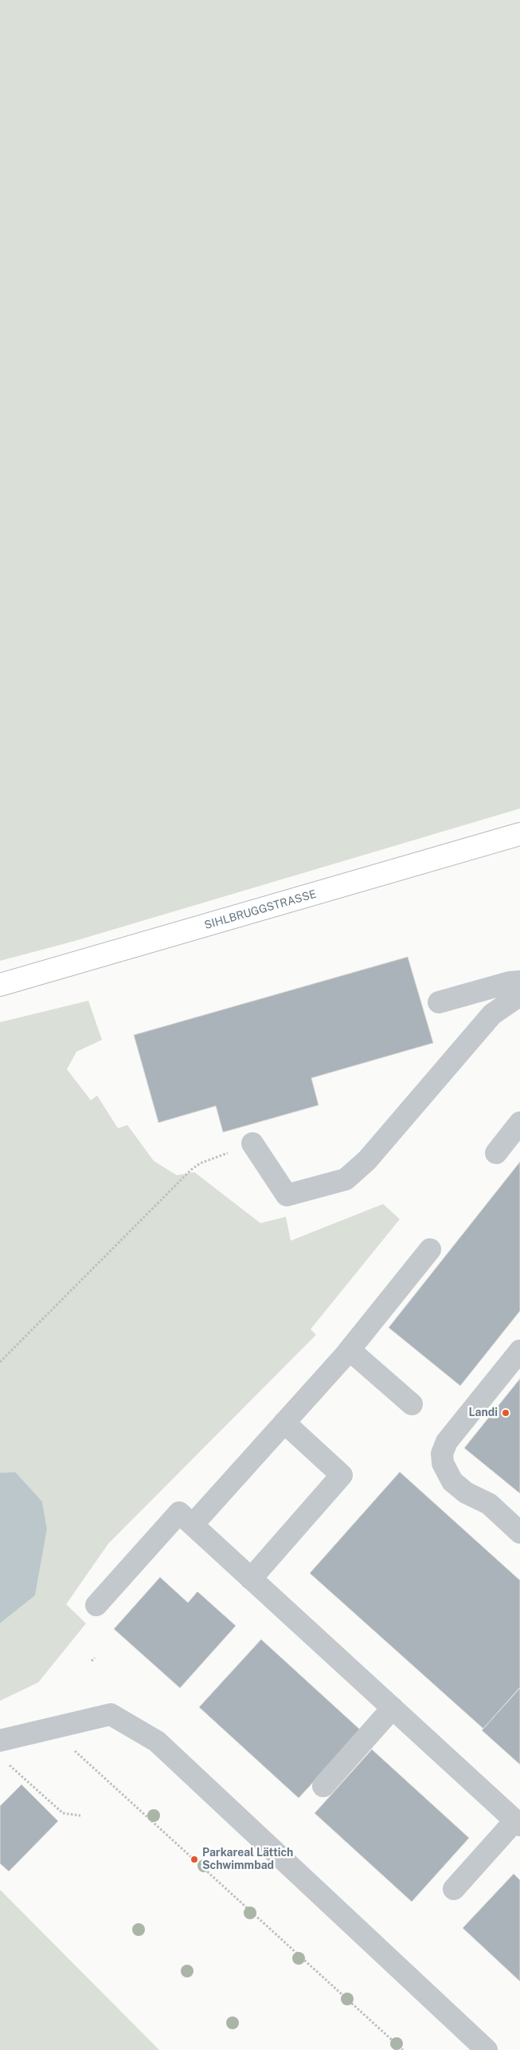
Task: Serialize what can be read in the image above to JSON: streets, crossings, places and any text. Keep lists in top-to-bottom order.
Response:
{
  "streets": {
    "main road": ["SIHLBRUGGSTRASSE"]
  },
  "places": ["Landi", "Parkareal Lättich Schwimmbad"]
}
